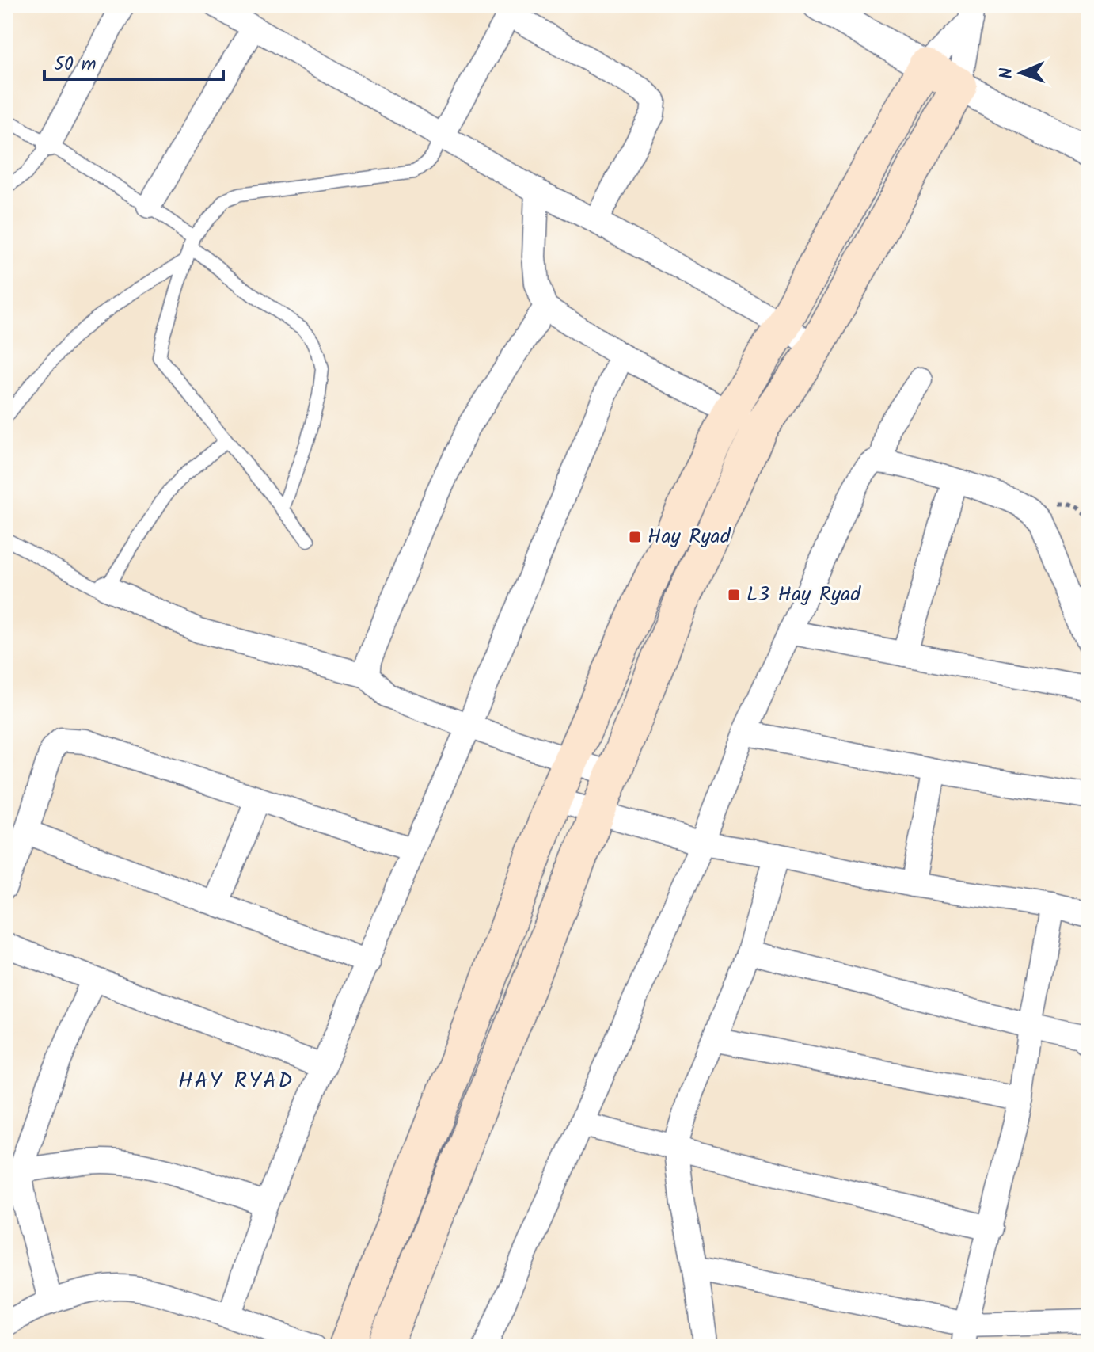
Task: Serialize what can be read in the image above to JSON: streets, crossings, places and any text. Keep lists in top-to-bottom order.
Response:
{
  "districts": ["HAY RYAD"],
  "places": {
    "transit": ["Hay Ryad", "L3 Hay Ryad"]
  },
  "scale_bar": "50 m",
  "north": "left"
}
